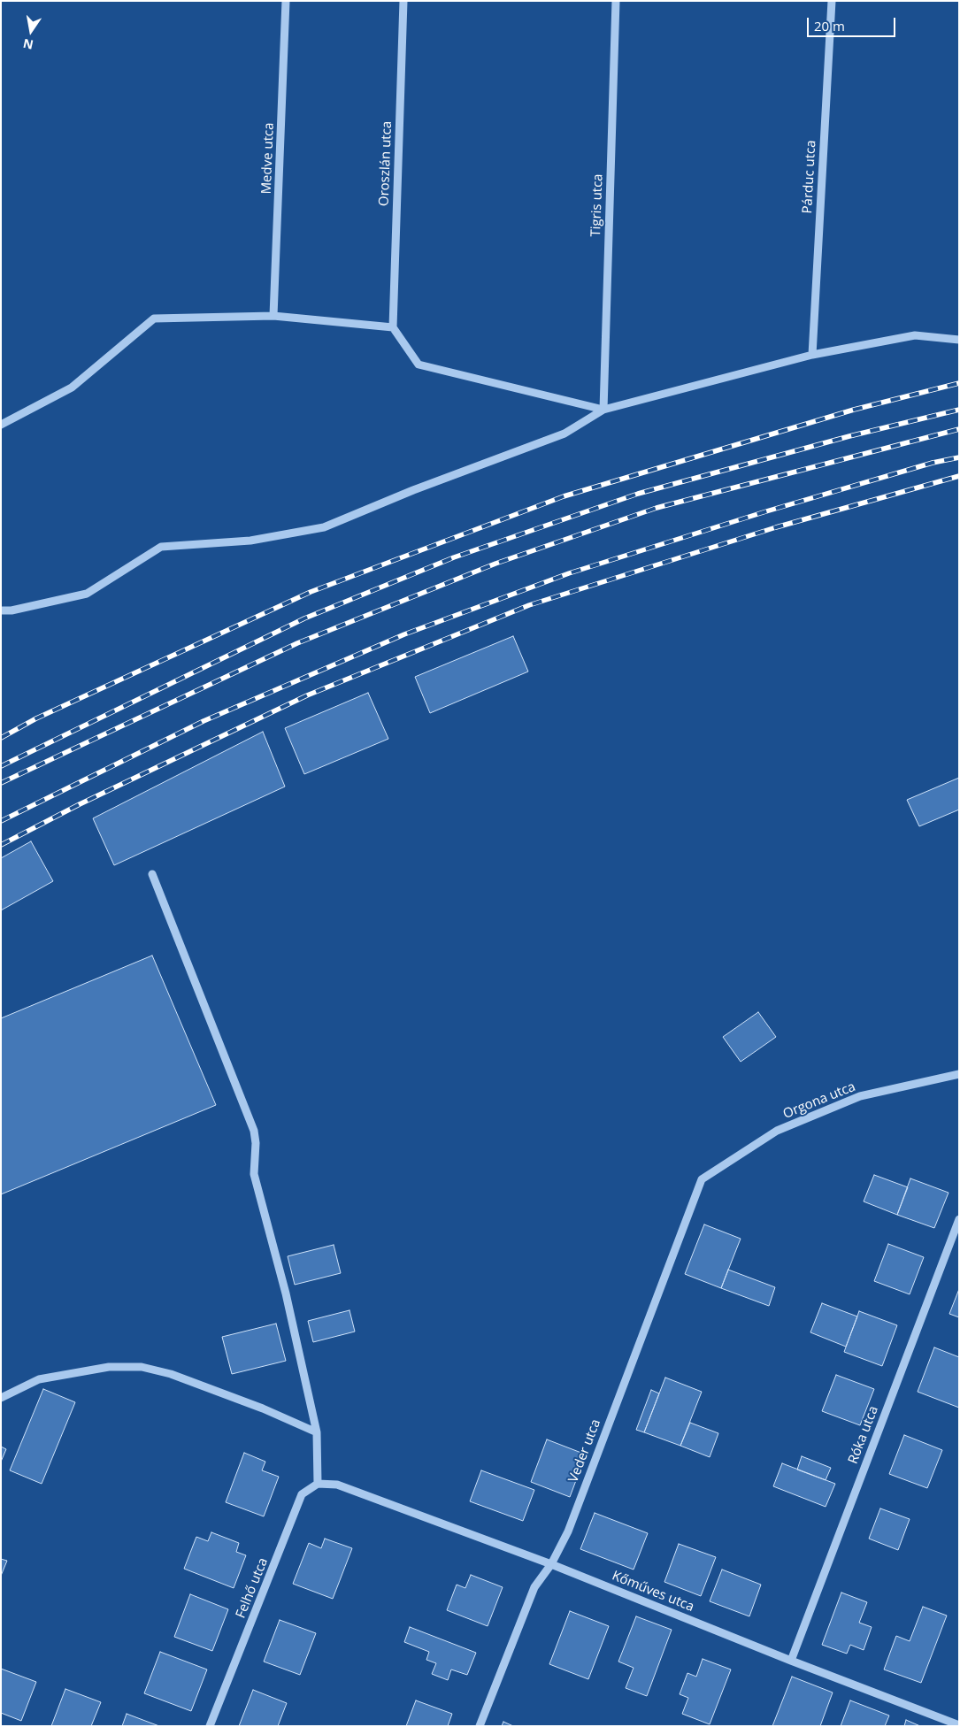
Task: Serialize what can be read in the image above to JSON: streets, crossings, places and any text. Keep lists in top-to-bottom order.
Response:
{
  "streets": {
    "street": [
      "Medve utca",
      "Oroszlán utca",
      "Párduc utca",
      "Tigris utca",
      "Orgona utca",
      "Róka utca",
      "Veder utca",
      "Felhő utca",
      "Kőműves utca"
    ]
  },
  "crossings": [
    ["Orgona utca", "Veder utca"],
    ["Róka utca", "Kőműves utca"],
    ["Veder utca", "Kőműves utca"],
    ["Felhő utca", "Kőműves utca"]
  ],
  "scale_bar": "20 m",
  "north": "bottom"
}
